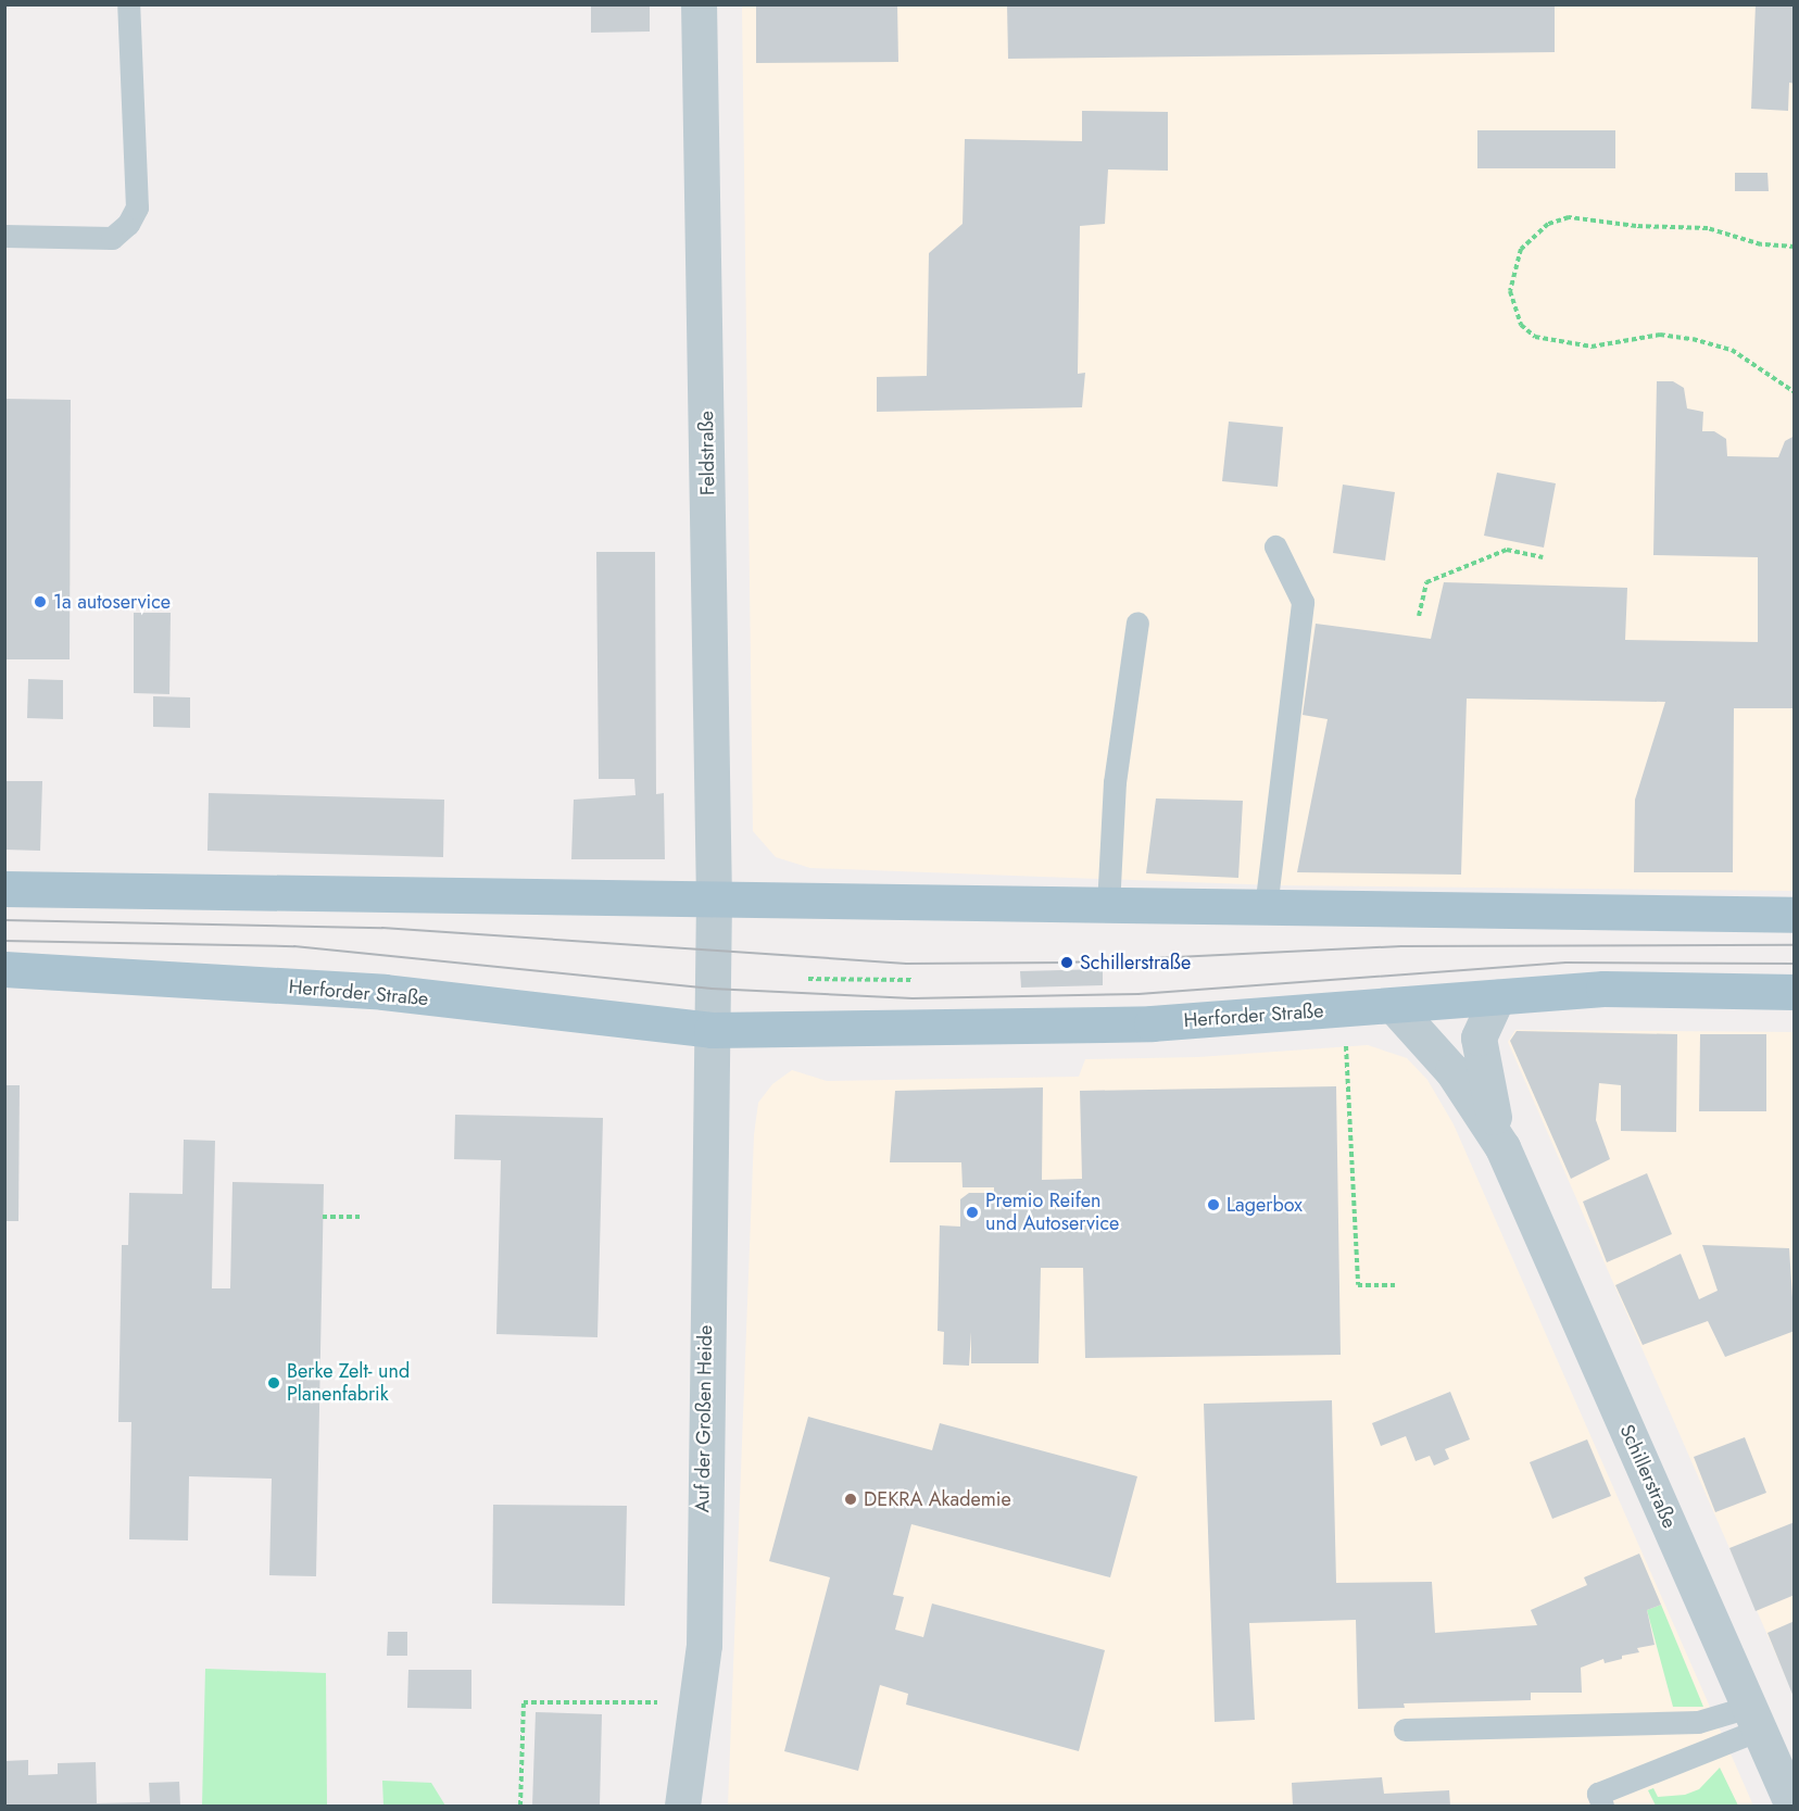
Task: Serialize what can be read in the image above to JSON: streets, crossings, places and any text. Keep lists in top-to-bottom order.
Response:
{
  "streets": {
    "main road": ["Herforder Straße"],
    "street": ["Feldstraße", "Auf der Großen Heide", "Schillerstraße"]
  },
  "crossings": [
    ["Herforder Straße", "Auf der Großen Heide"],
    ["Herforder Straße", "Schillerstraße"]
  ],
  "places": [
    "1a autoservice",
    "Schillerstraße",
    "Lagerbox",
    "Premio Reifen und Autoservice",
    "Berke Zelt- und Planenfabrik",
    "DEKRA Akademie"
  ]
}
